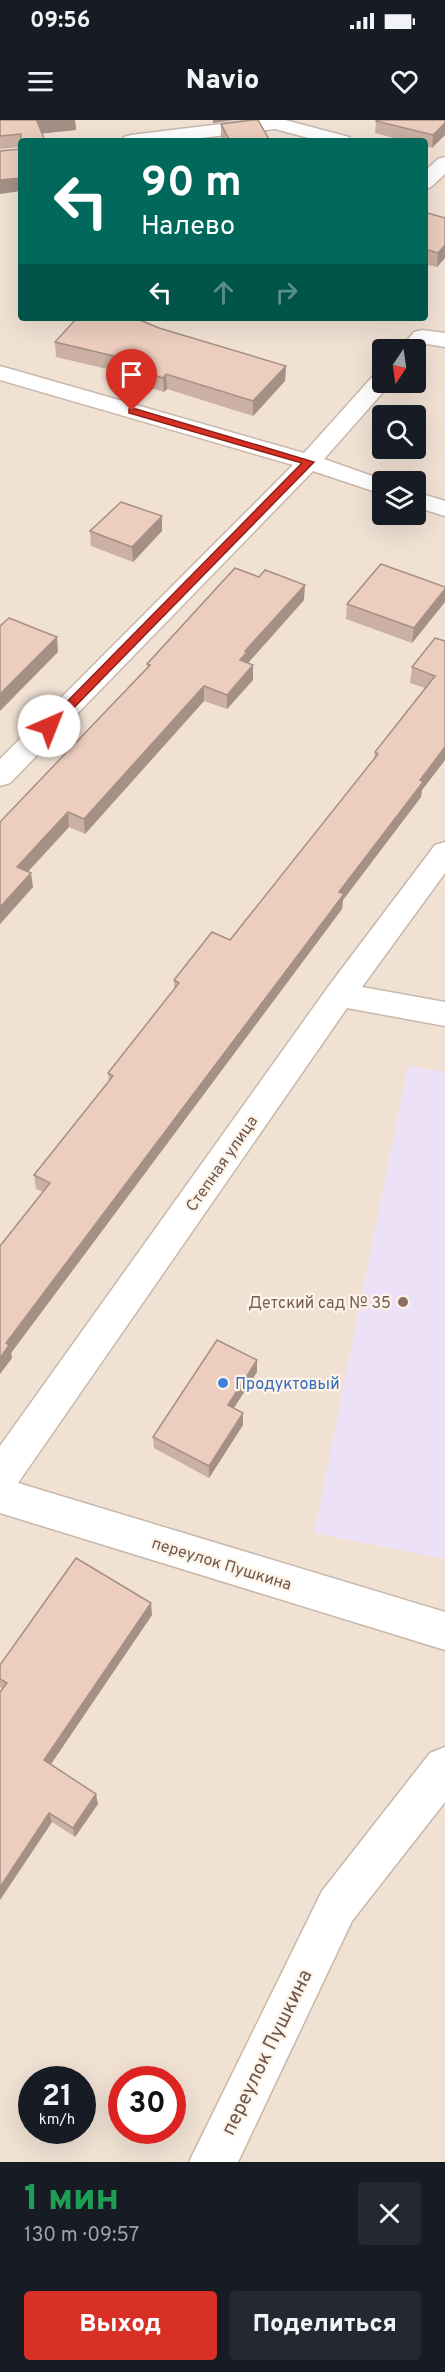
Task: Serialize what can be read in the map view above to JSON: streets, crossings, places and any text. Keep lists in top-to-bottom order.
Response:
{
  "streets": {
    "street": ["Степная улица", "переулок Пушкина"]
  },
  "places": ["Детский сад № 35", "Продуктовый"],
  "north": "bottom",
  "page": {
    "status": "09:56",
    "header": "Navio",
    "turn": ["90 m", "Налево"],
    "speed": "21 km/h",
    "limit": "30",
    "heading": ["1 мин", "130 m · 09:57"],
    "buttons": ["Выход", "Поделиться"]
  }
}
